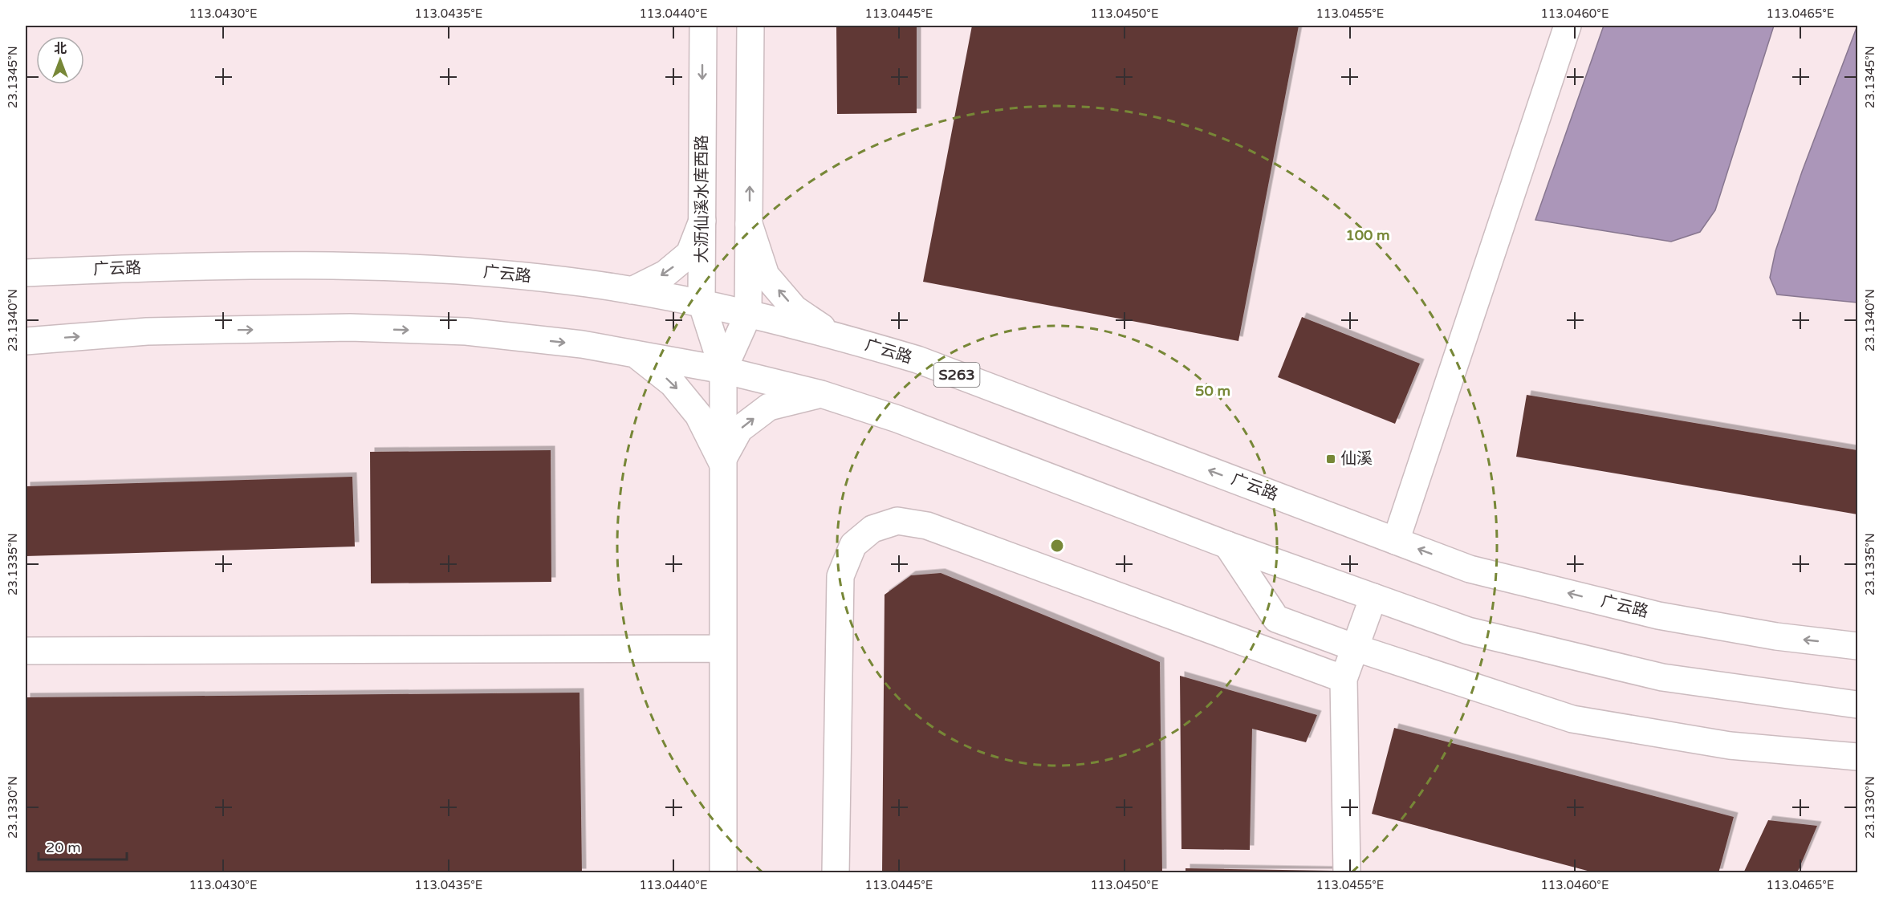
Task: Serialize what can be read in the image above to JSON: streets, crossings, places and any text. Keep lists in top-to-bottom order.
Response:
{
  "streets": {
    "main road": ["大沥仙溪水库西路", "广云路", "S263"]
  },
  "crossings": [
    ["大沥仙溪水库西路", "广云路"]
  ],
  "places": {
    "transit": ["仙溪"]
  },
  "scale_bar": "20 m",
  "north": "top",
  "coordinates": [
    "113.0430°E",
    "113.0435°E",
    "113.0440°E",
    "113.0445°E",
    "113.0450°E",
    "113.0455°E",
    "113.0460°E",
    "113.0465°E",
    "23.1345°N",
    "23.1340°N",
    "23.1335°N",
    "23.1330°N"
  ],
  "rings": ["100 m", "50 m"]
}
